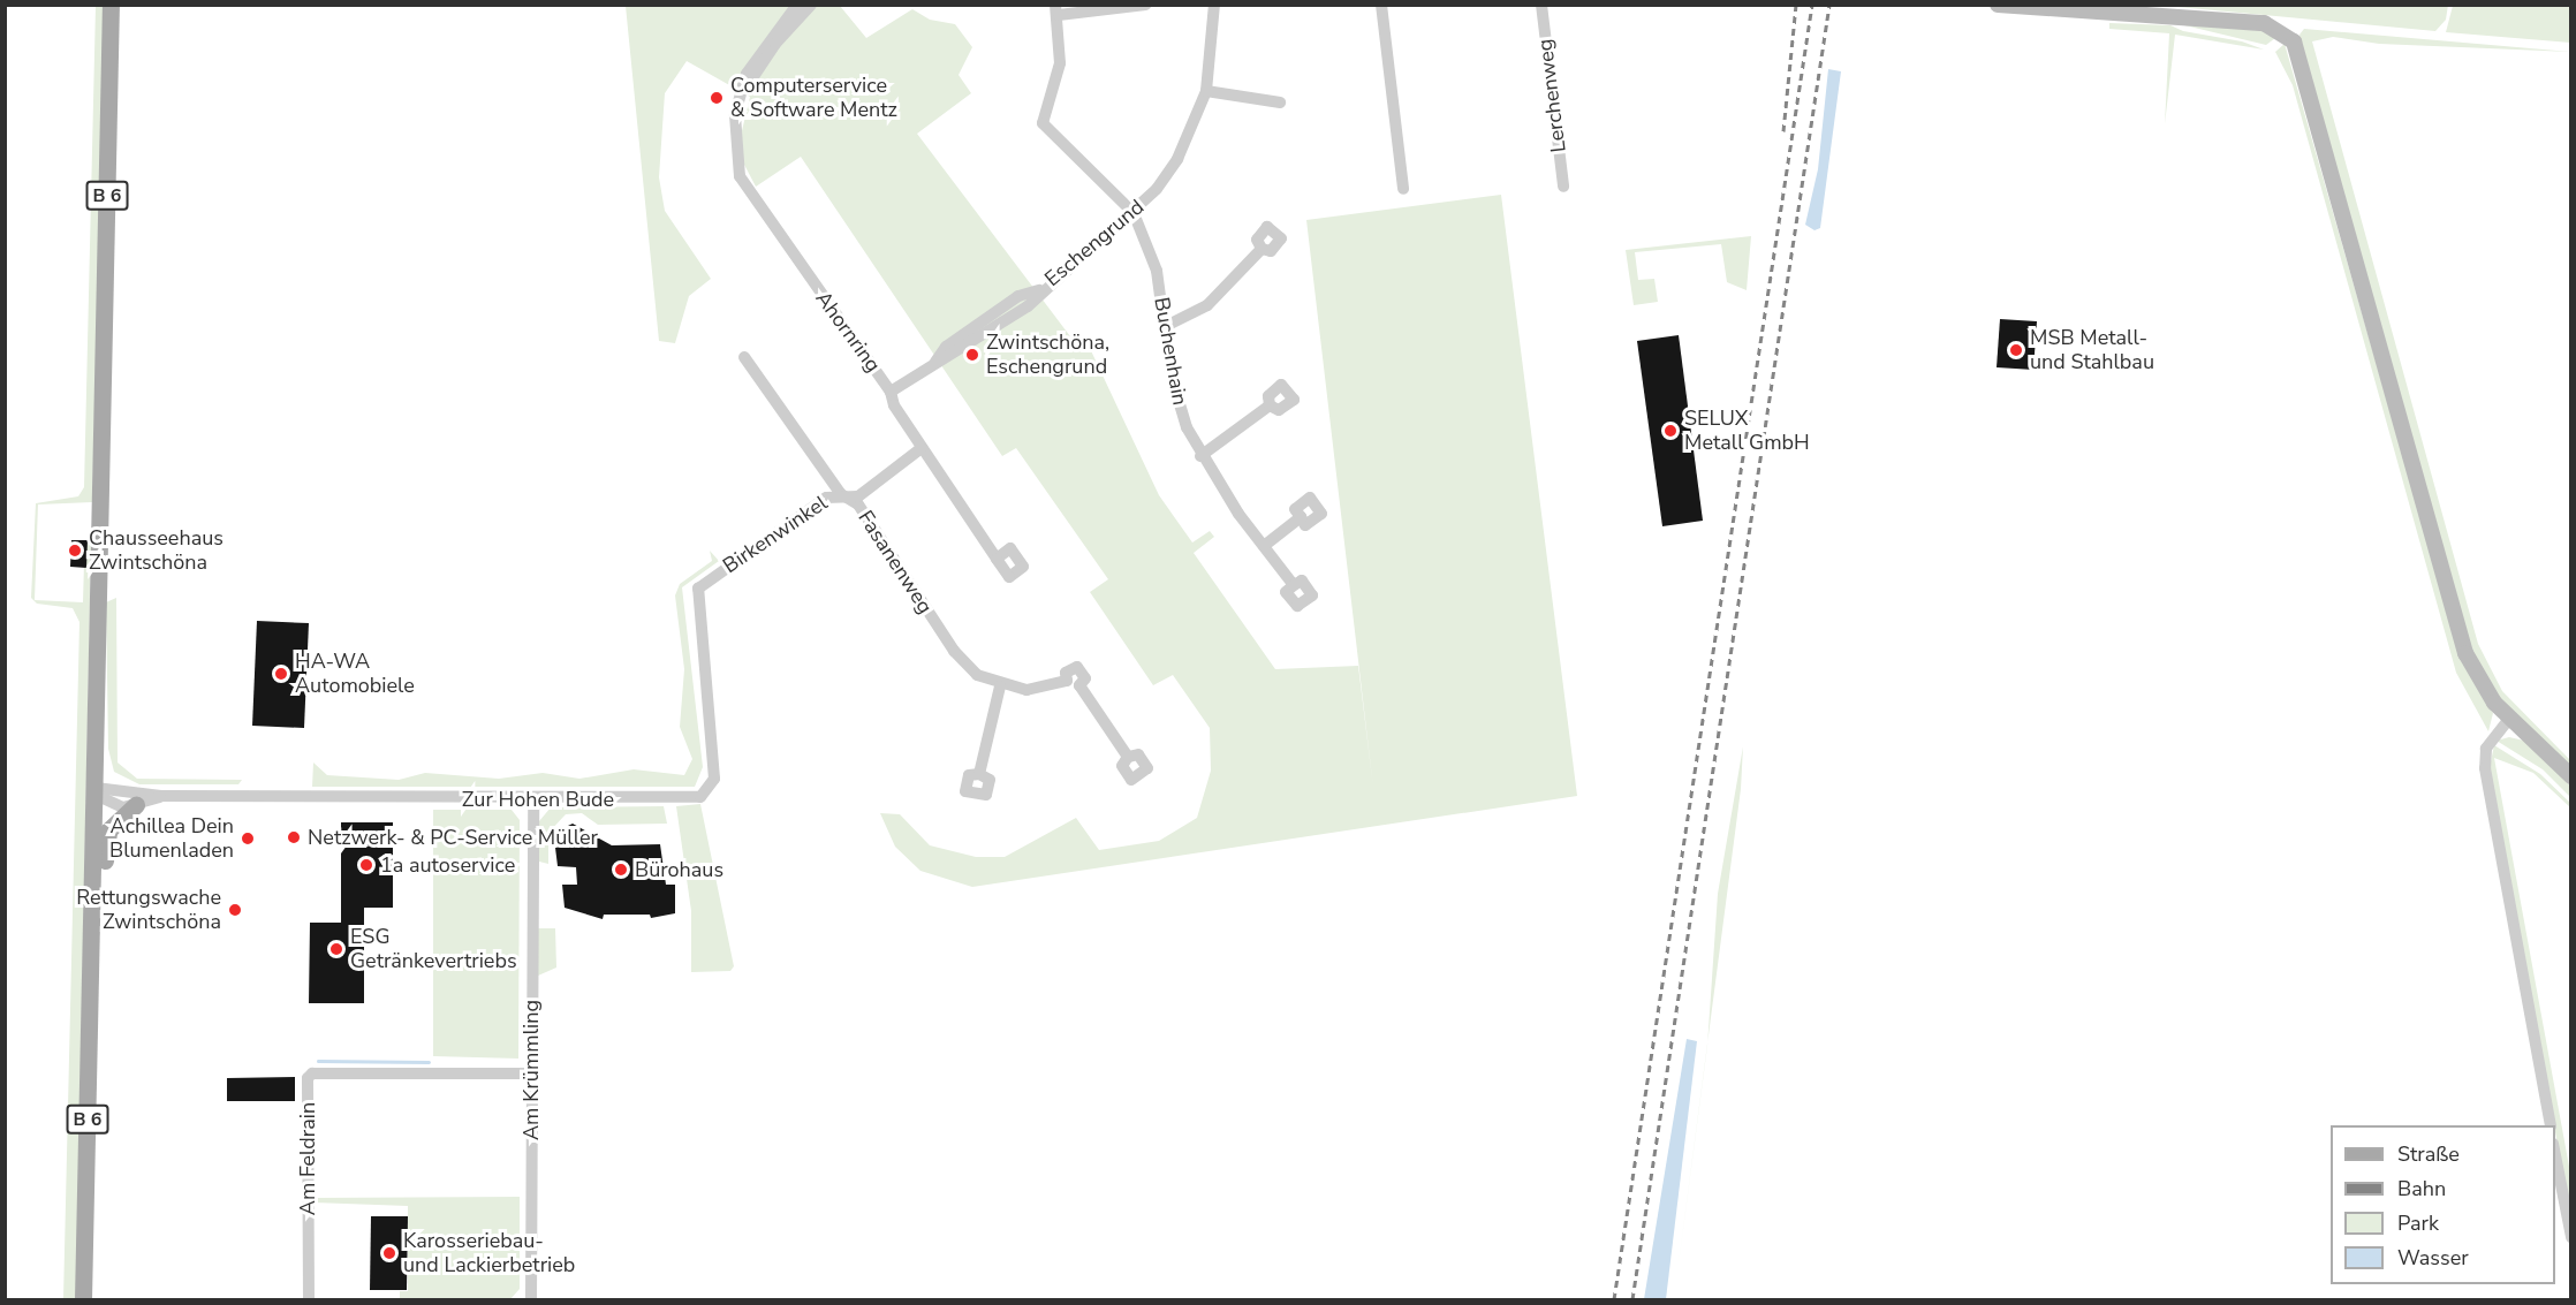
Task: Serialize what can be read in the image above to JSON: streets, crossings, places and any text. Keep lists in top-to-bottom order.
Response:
{
  "streets": {
    "main road": ["B 6"],
    "street": [
      "Lerchenweg",
      "Eschengrund",
      "Ahornring",
      "Buchenhain",
      "Birkenwinkel",
      "Fasanenweg",
      "Zur Hohen Bude",
      "Am Krümmling",
      "Am Feldrain"
    ]
  },
  "crossings": [
    ["B 6", "Zur Hohen Bude"],
    ["Eschengrund", "Ahornring"],
    ["Eschengrund", "Buchenhain"],
    ["Ahornring", "Birkenwinkel"],
    ["Birkenwinkel", "Fasanenweg"],
    ["Birkenwinkel", "Zur Hohen Bude"],
    ["Zur Hohen Bude", "Am Krümmling"],
    ["Am Krümmling", "Am Feldrain"]
  ],
  "places": [
    "Computerservice & Software Mentz",
    "MSB Metall- und Stahlbau",
    "Zwintschöna, Eschengrund",
    "SELUX Metall GmbH",
    "Chausseehaus Zwintschöna",
    "HA-WA Automobiele",
    "Netzwerk- & PC-Service Müller",
    "Achillea Dein Blumenladen",
    "1a autoservice",
    "Bürohaus",
    "Rettungswache Zwintschöna",
    "ESG Getränkevertriebs",
    "Karosseriebau- und Lackierbetrieb"
  ],
  "legend": [
    "Straße",
    "Bahn",
    "Park",
    "Wasser"
  ]
}
